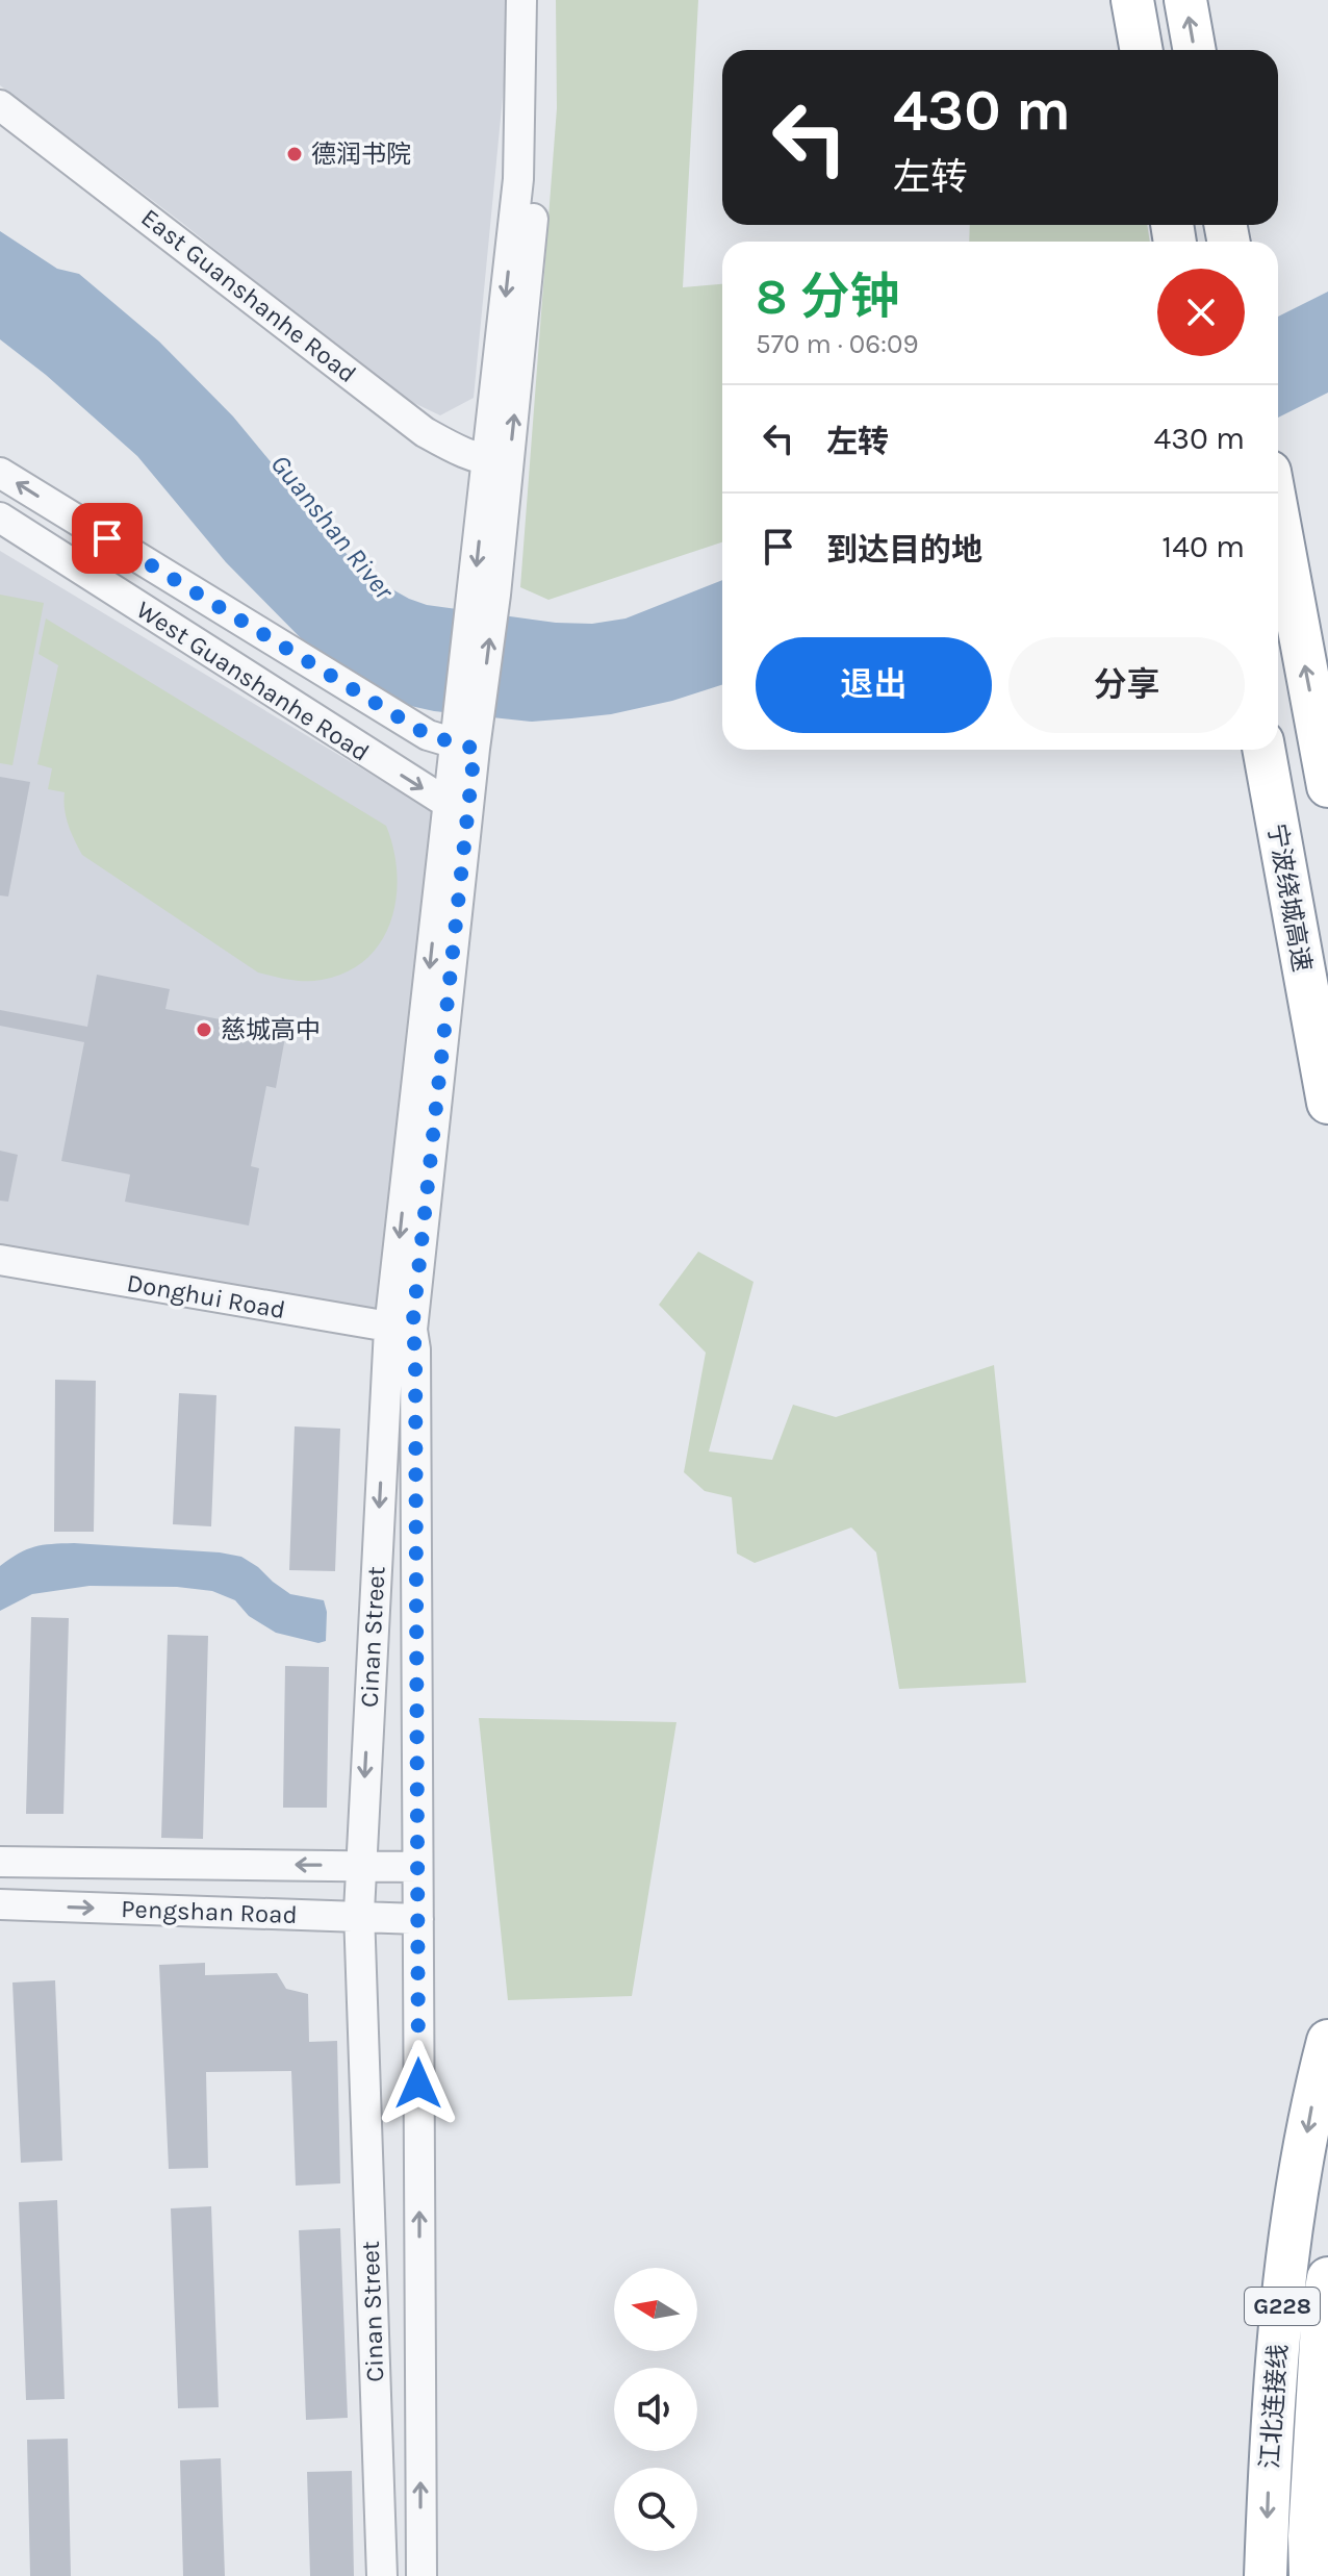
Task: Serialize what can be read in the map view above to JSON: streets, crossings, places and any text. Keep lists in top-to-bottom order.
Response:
{
  "streets": {
    "highway": ["宁波绕城高速", "G228", "江北连接线"],
    "street": [
      "East Guanshanhe Road",
      "West Guanshanhe Road",
      "Donghui Road",
      "Cinan Street",
      "Pengshan Road"
    ]
  },
  "crossings": [
    ["East Guanshanhe Road", "Cinan Street"],
    ["West Guanshanhe Road", "Cinan Street"],
    ["Donghui Road", "Cinan Street"],
    ["Cinan Street", "Pengshan Road"]
  ],
  "water": ["Guanshan River"],
  "places": ["德润书院", "慈城高中"],
  "north": "left",
  "page": {
    "turn": ["430 m", "左转"],
    "heading": ["8 分钟", "570 m · 06:09"],
    "list": [
      {
        "name": "左转",
        "value": "430 m"
      },
      {
        "name": "到达目的地",
        "value": "140 m"
      }
    ],
    "buttons": ["退出", "分享"]
  }
}
